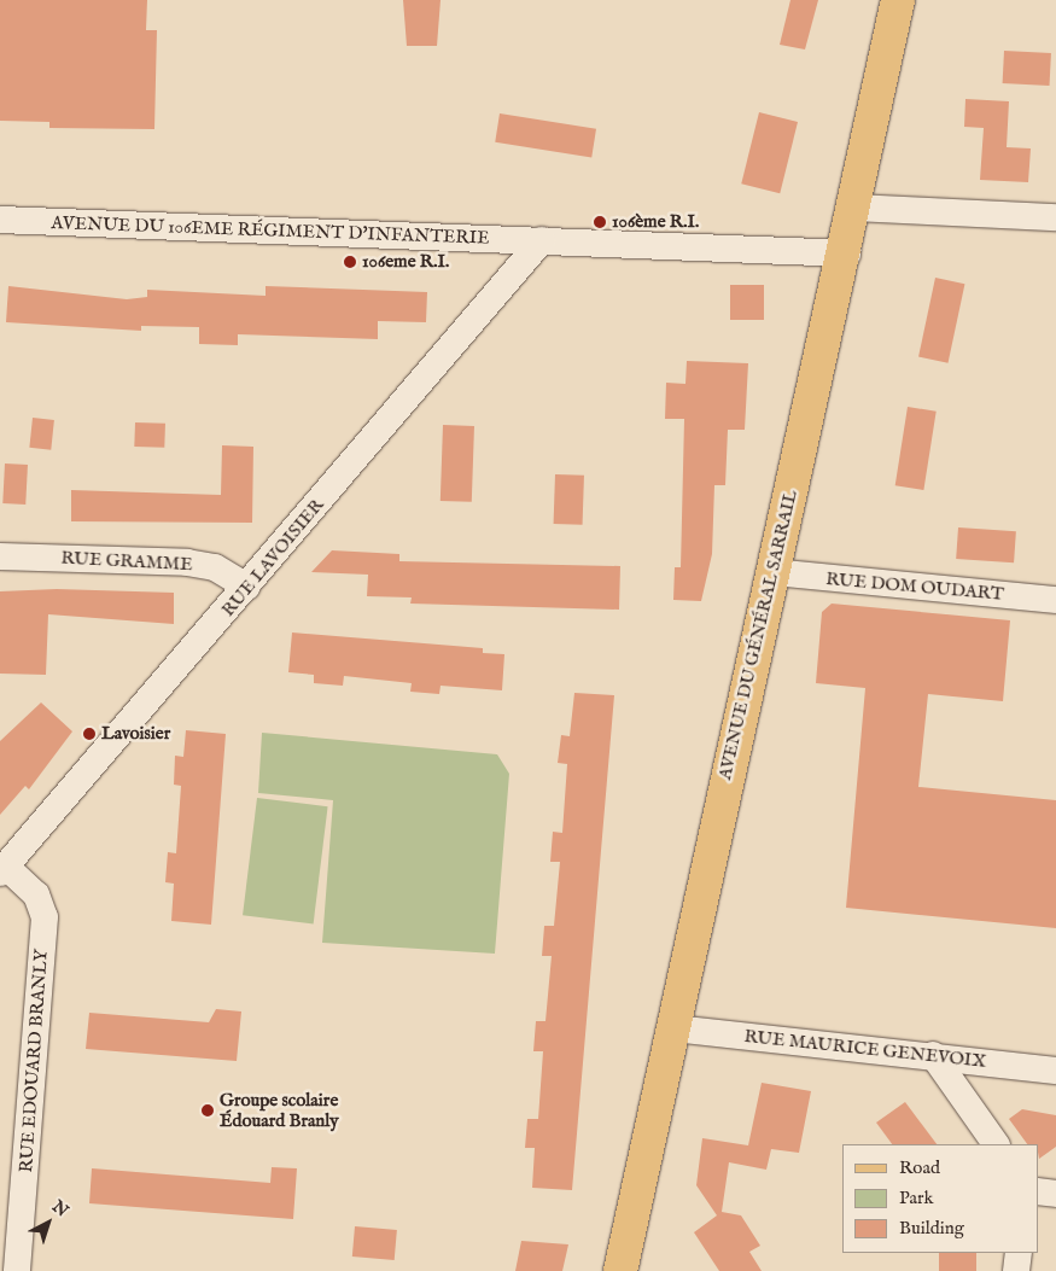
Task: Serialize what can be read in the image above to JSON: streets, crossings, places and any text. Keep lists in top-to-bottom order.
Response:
{
  "streets": {
    "main road": ["AVENUE DU GÉNÉRAL SARRAIL"],
    "street": [
      "AVENUE DU 106EME RÉGIMENT D'INFANTERIE",
      "RUE LAVOISIER",
      "RUE GRAMME",
      "RUE DOM OUDART",
      "RUE MAURICE GENEVOIX",
      "RUE EDOUARD BRANLY"
    ]
  },
  "crossings": [
    ["AVENUE DU 106EME RÉGIMENT D'INFANTERIE", "RUE LAVOISIER"],
    ["AVENUE DU 106EME RÉGIMENT D'INFANTERIE", "AVENUE DU GÉNÉRAL SARRAIL"],
    ["RUE LAVOISIER", "RUE GRAMME"],
    ["RUE LAVOISIER", "RUE EDOUARD BRANLY"],
    ["RUE DOM OUDART", "AVENUE DU GÉNÉRAL SARRAIL"],
    ["AVENUE DU GÉNÉRAL SARRAIL", "RUE MAURICE GENEVOIX"]
  ],
  "places": [
    "106ème R.I.",
    "106eme R.I.",
    "Lavoisier",
    "Groupe scolaire Édouard Branly"
  ],
  "legend": ["Road", "Park", "Building"],
  "north": "top right"
}
